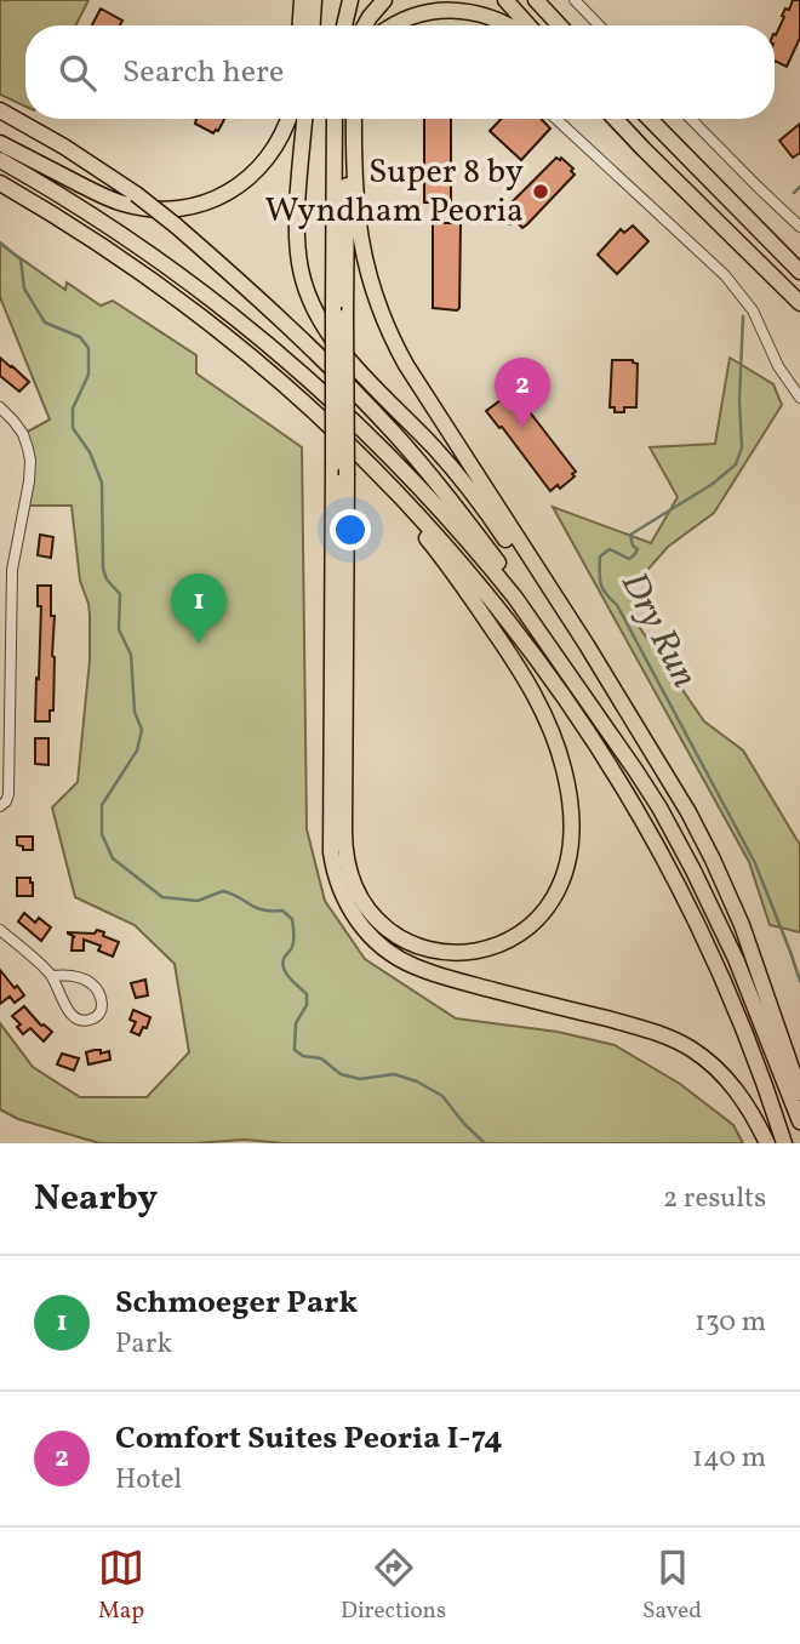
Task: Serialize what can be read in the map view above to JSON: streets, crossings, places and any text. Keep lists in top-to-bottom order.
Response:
{
  "water": ["Dry Run"],
  "places": ["Super 8 by Wyndham Peoria"],
  "page": {
    "search": "Search here",
    "pins": ["2", "1"],
    "heading": ["Nearby", "2 results"],
    "list": [
      {
        "mark": "1",
        "name": "Schmoeger Park",
        "note": "Park",
        "value": "130 m"
      },
      {
        "mark": "2",
        "name": "Comfort Suites Peoria I-74",
        "note": "Hotel",
        "value": "140 m"
      }
    ],
    "nav": ["Map", "Directions", "Saved"]
  }
}
